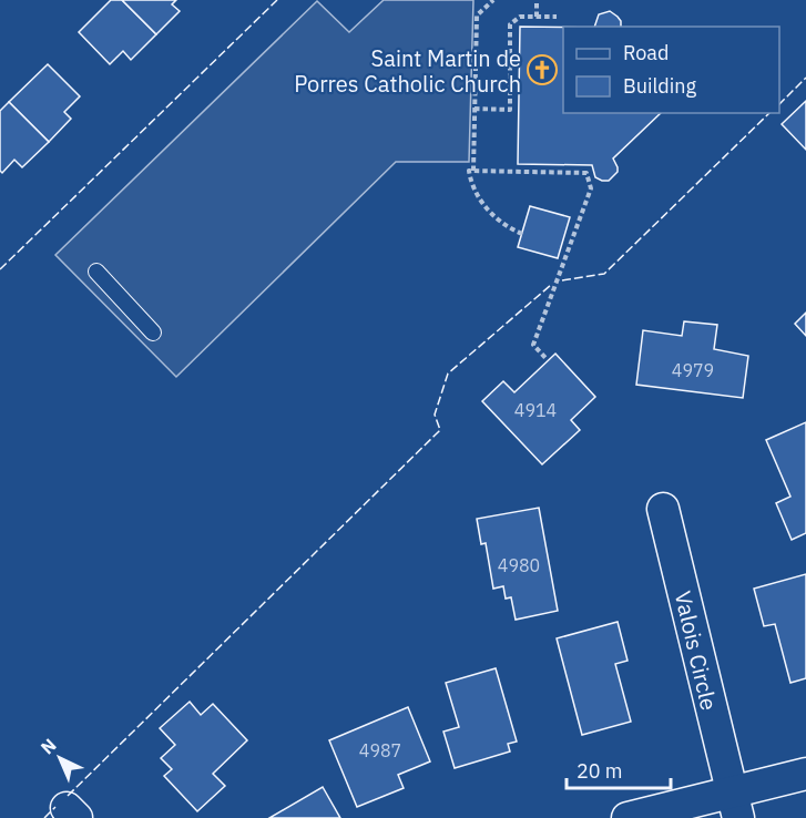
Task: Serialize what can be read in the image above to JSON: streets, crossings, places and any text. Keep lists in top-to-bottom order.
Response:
{
  "streets": {
    "street": ["Valois Circle"]
  },
  "places": {
    "church": ["Saint Martin de Porres Catholic Church"]
  },
  "house_numbers": [
    "4979",
    "4914",
    "4980",
    "4987"
  ],
  "legend": ["Road", "Building"],
  "scale_bar": "20 m",
  "north": "top left"
}
